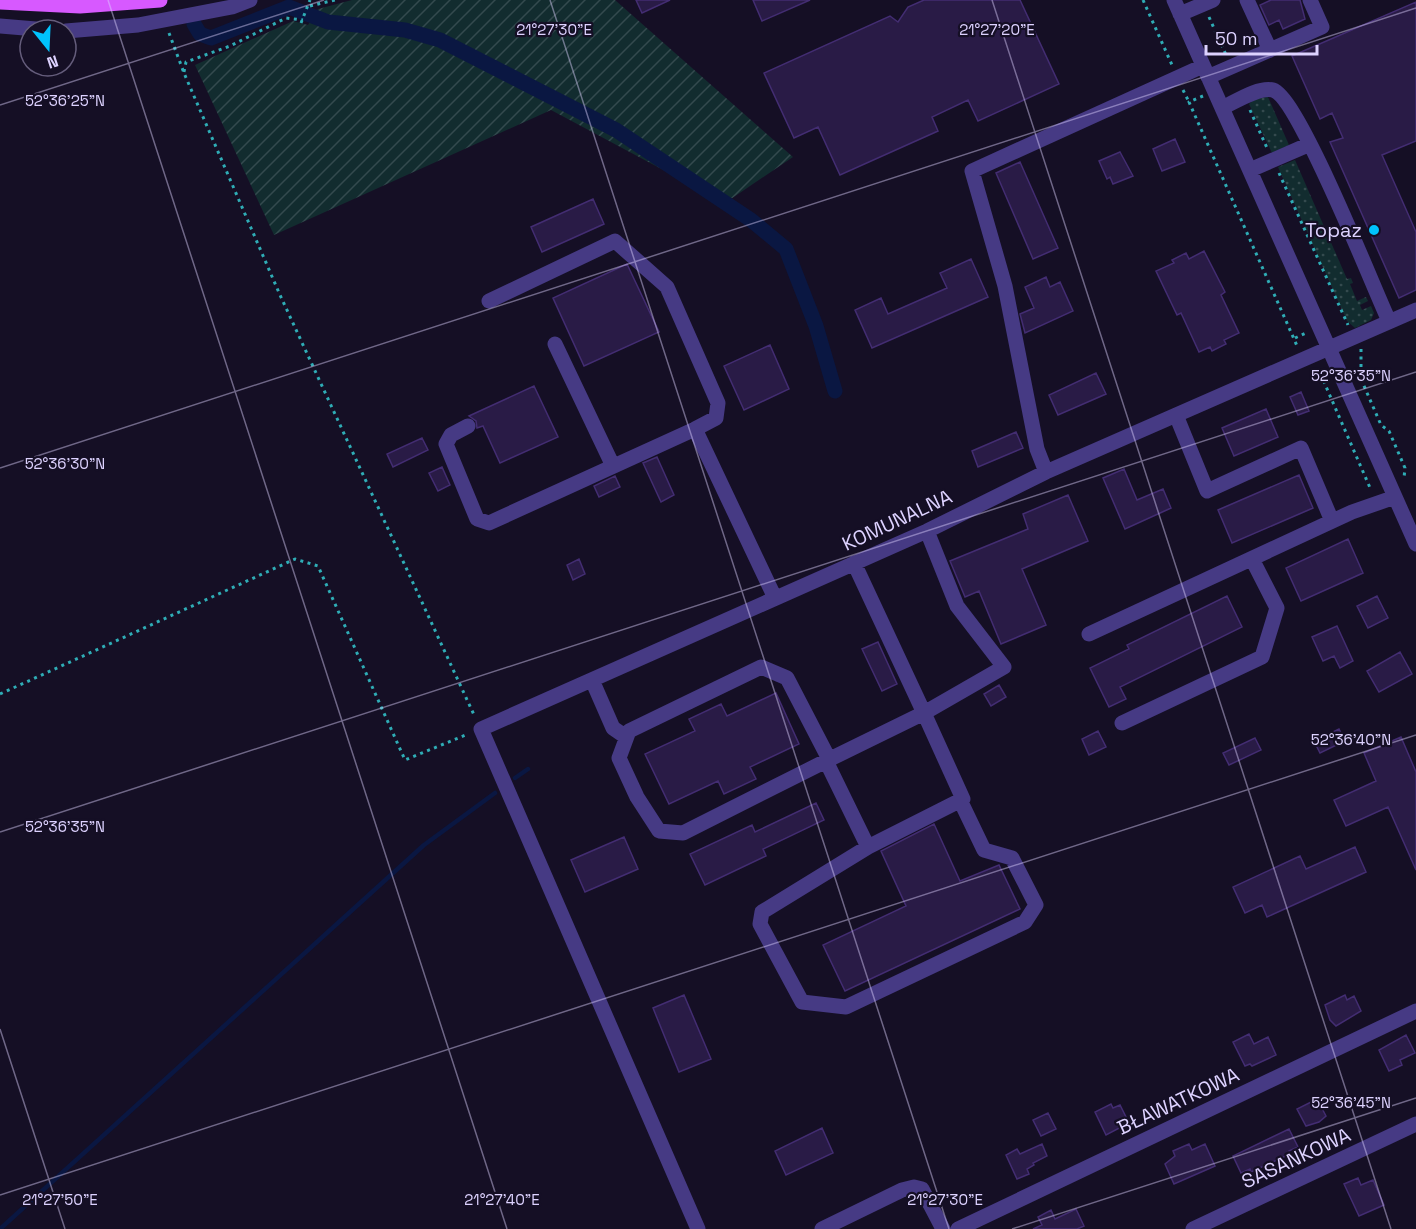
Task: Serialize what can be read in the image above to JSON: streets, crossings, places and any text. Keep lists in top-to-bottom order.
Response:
{
  "streets": {
    "street": ["KOMUNALNA", "BŁAWATKOWA", "SASANKOWA"]
  },
  "places": ["Topaz"],
  "scale_bar": "50 m",
  "north": "bottom",
  "coordinates": [
    "21°27'30\"E",
    "21°27'20\"E",
    "52°36'25\"N",
    "52°36'35\"N",
    "52°36'30\"N",
    "52°36'40\"N",
    "52°36'45\"N",
    "21°27'50\"E",
    "21°27'40\"E"
  ]
}
